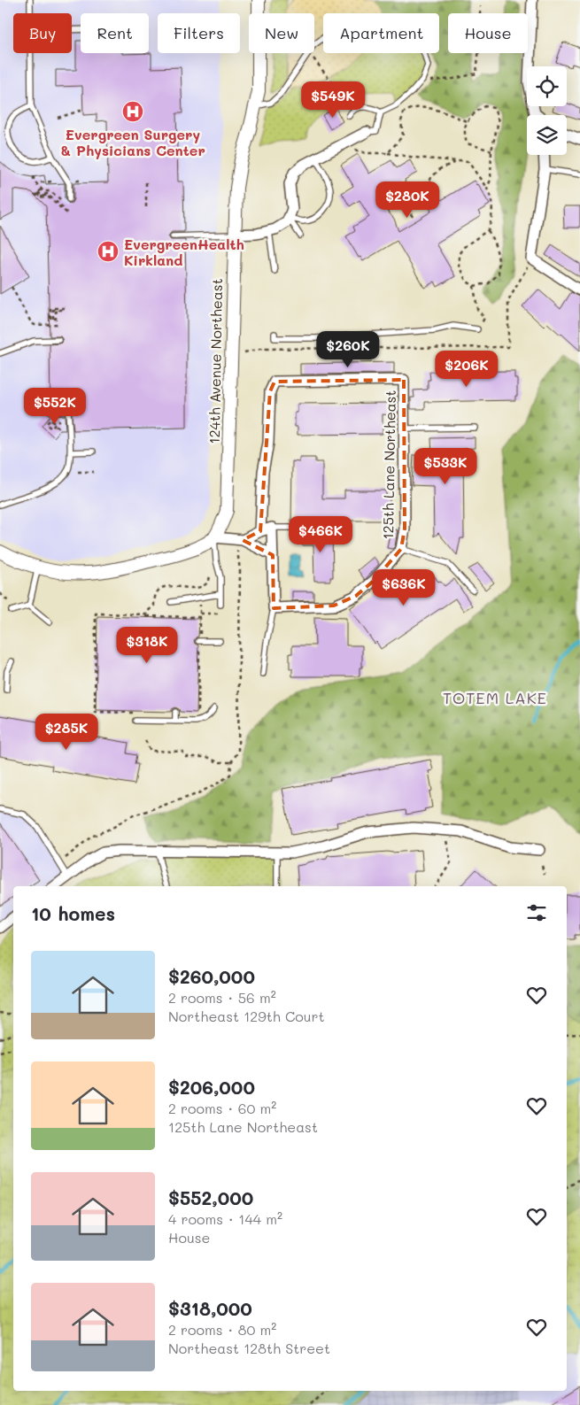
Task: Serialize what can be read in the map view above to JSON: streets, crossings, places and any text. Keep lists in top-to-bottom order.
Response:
{
  "streets": {
    "street": ["124th Avenue Northeast", "125th Lane Northeast"]
  },
  "districts": ["TOTEM LAKE"],
  "places": {
    "hospital": ["Evergreen Surgery & Physicians Center", "EvergreenHealth Kirkland"]
  },
  "page": {
    "chip": [
      "Buy",
      "Rent",
      "Filters",
      "New",
      "Apartment",
      "House"
    ],
    "price": [
      "$549K",
      "$280K",
      "$260K",
      "$206K",
      "$552K",
      "$533K",
      "$466K",
      "$636K",
      "$318K",
      "$285K"
    ],
    "heading": "10 homes",
    "list": [
      {
        "name": "$260,000",
        "note": "2 rooms · 56 m² · Northeast 129th Court"
      },
      {
        "name": "$206,000",
        "note": "2 rooms · 60 m² · 125th Lane Northeast"
      },
      {
        "name": "$552,000",
        "note": "4 rooms · 144 m² · House"
      },
      {
        "name": "$318,000",
        "note": "2 rooms · 80 m² · Northeast 128th Street"
      }
    ]
  }
}
